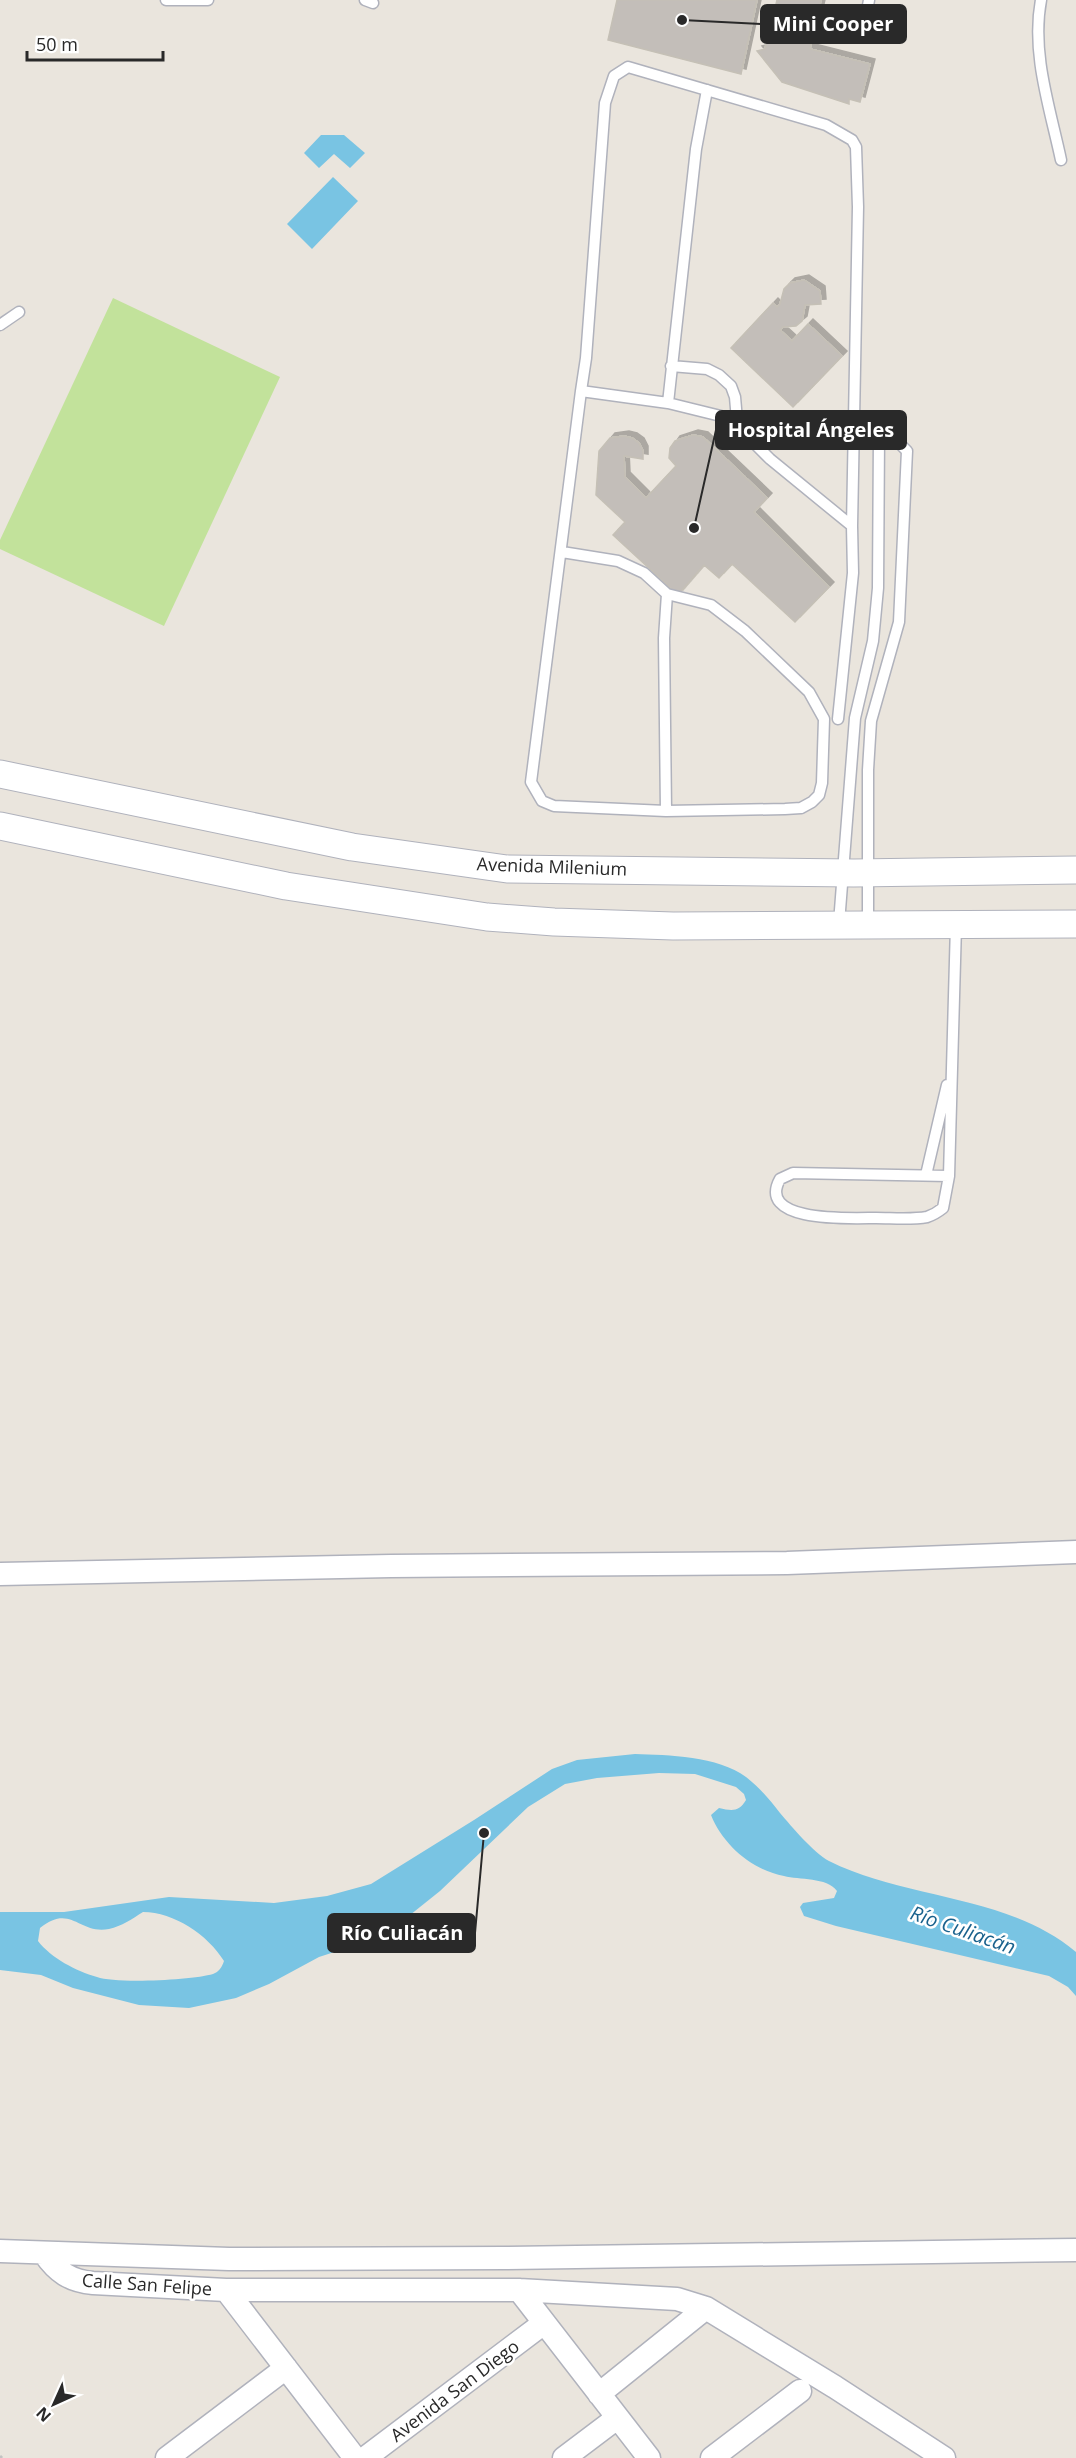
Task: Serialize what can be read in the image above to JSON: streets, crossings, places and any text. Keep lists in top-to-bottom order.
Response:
{
  "streets": {
    "street": ["Avenida Milenium", "Calle San Felipe", "Avenida San Diego"]
  },
  "water": ["Río Culiacán"],
  "places": ["Mini Cooper", "Hospital Ángeles", "Río Culiacán"],
  "scale_bar": "50 m",
  "north": "bottom left"
}
